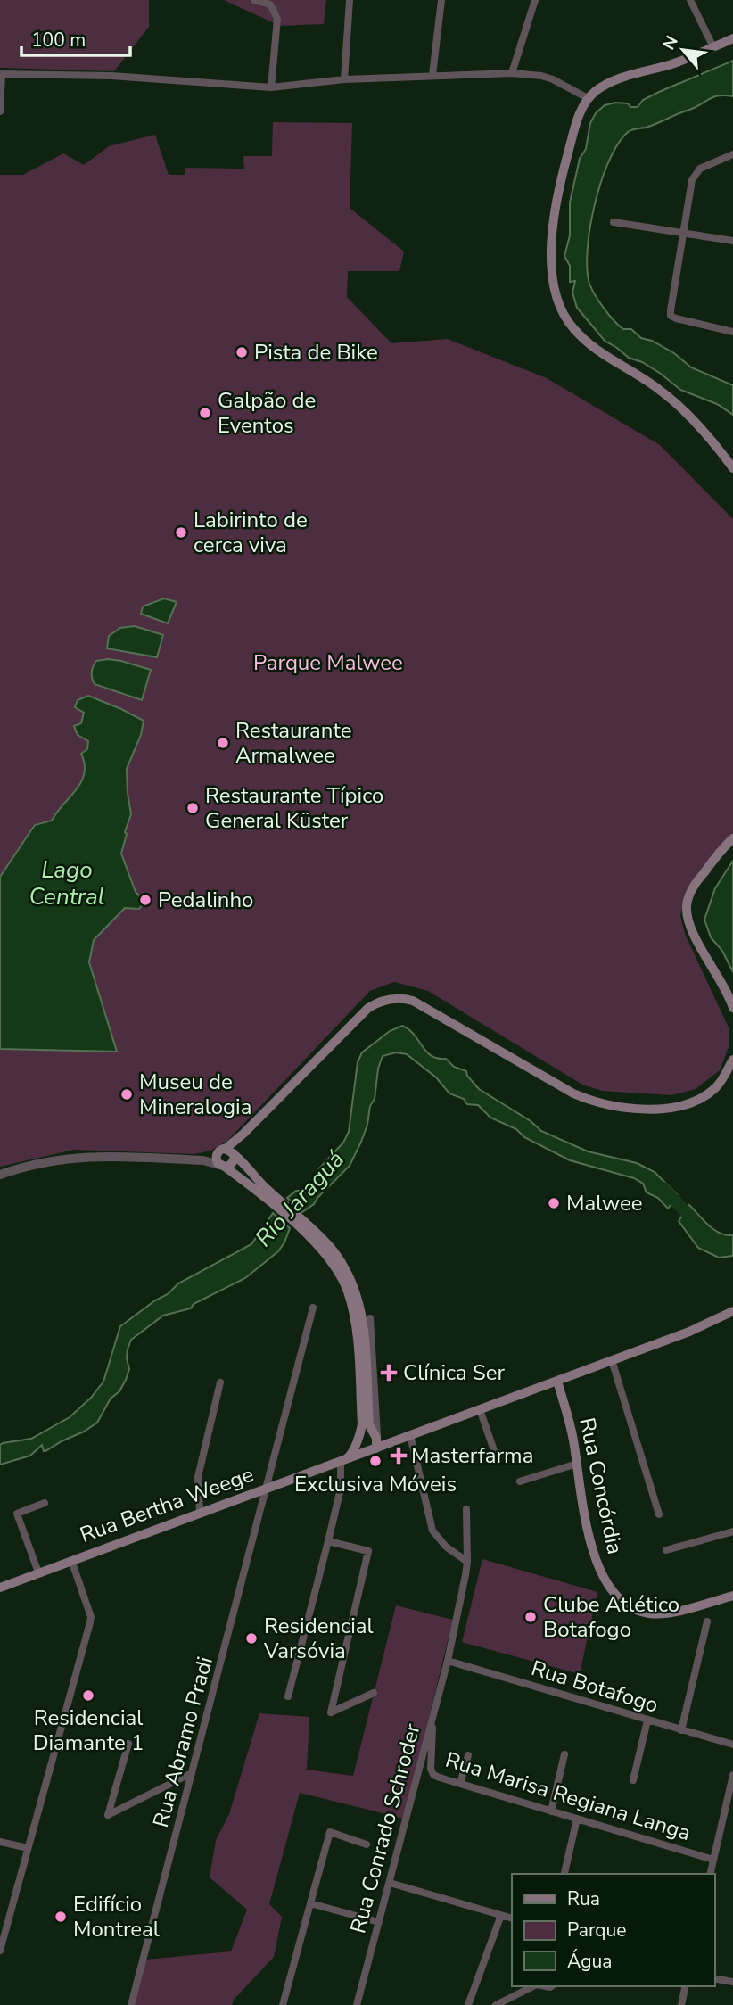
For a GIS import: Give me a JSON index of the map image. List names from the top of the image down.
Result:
{
  "streets": {
    "main road": ["Rua Concórdia", "Rua Bertha Weege"],
    "street": [
      "Rua Botafogo",
      "Rua Abramo Pradi",
      "Rua Marisa Regiana Langa",
      "Rua Conrado Schroder"
    ]
  },
  "crossings": [
    ["Rua Concórdia", "Rua Bertha Weege"],
    ["Rua Bertha Weege", "Rua Abramo Pradi"],
    ["Rua Botafogo", "Rua Conrado Schroder"],
    ["Rua Marisa Regiana Langa", "Rua Conrado Schroder"]
  ],
  "water": ["Lago Central", "Rio Jaraguá"],
  "parks": ["Parque Malwee"],
  "places": {
    "other": [
      "Pista de Bike",
      "Galpão de Eventos",
      "Labirinto de cerca viva",
      "Restaurante Armalwee",
      "Restaurante Típico General Küster",
      "Pedalinho",
      "Museu de Mineralogia",
      "Malwee",
      "Exclusiva Móveis",
      "Clube Atlético Botafogo",
      "Residencial Varsóvia",
      "Residencial Diamante 1",
      "Edifício Montreal"
    ],
    "health": ["Clínica Ser", "Masterfarma"]
  },
  "legend": ["Rua", "Parque", "Água"],
  "scale_bar": "100 m",
  "north": "top left"
}
